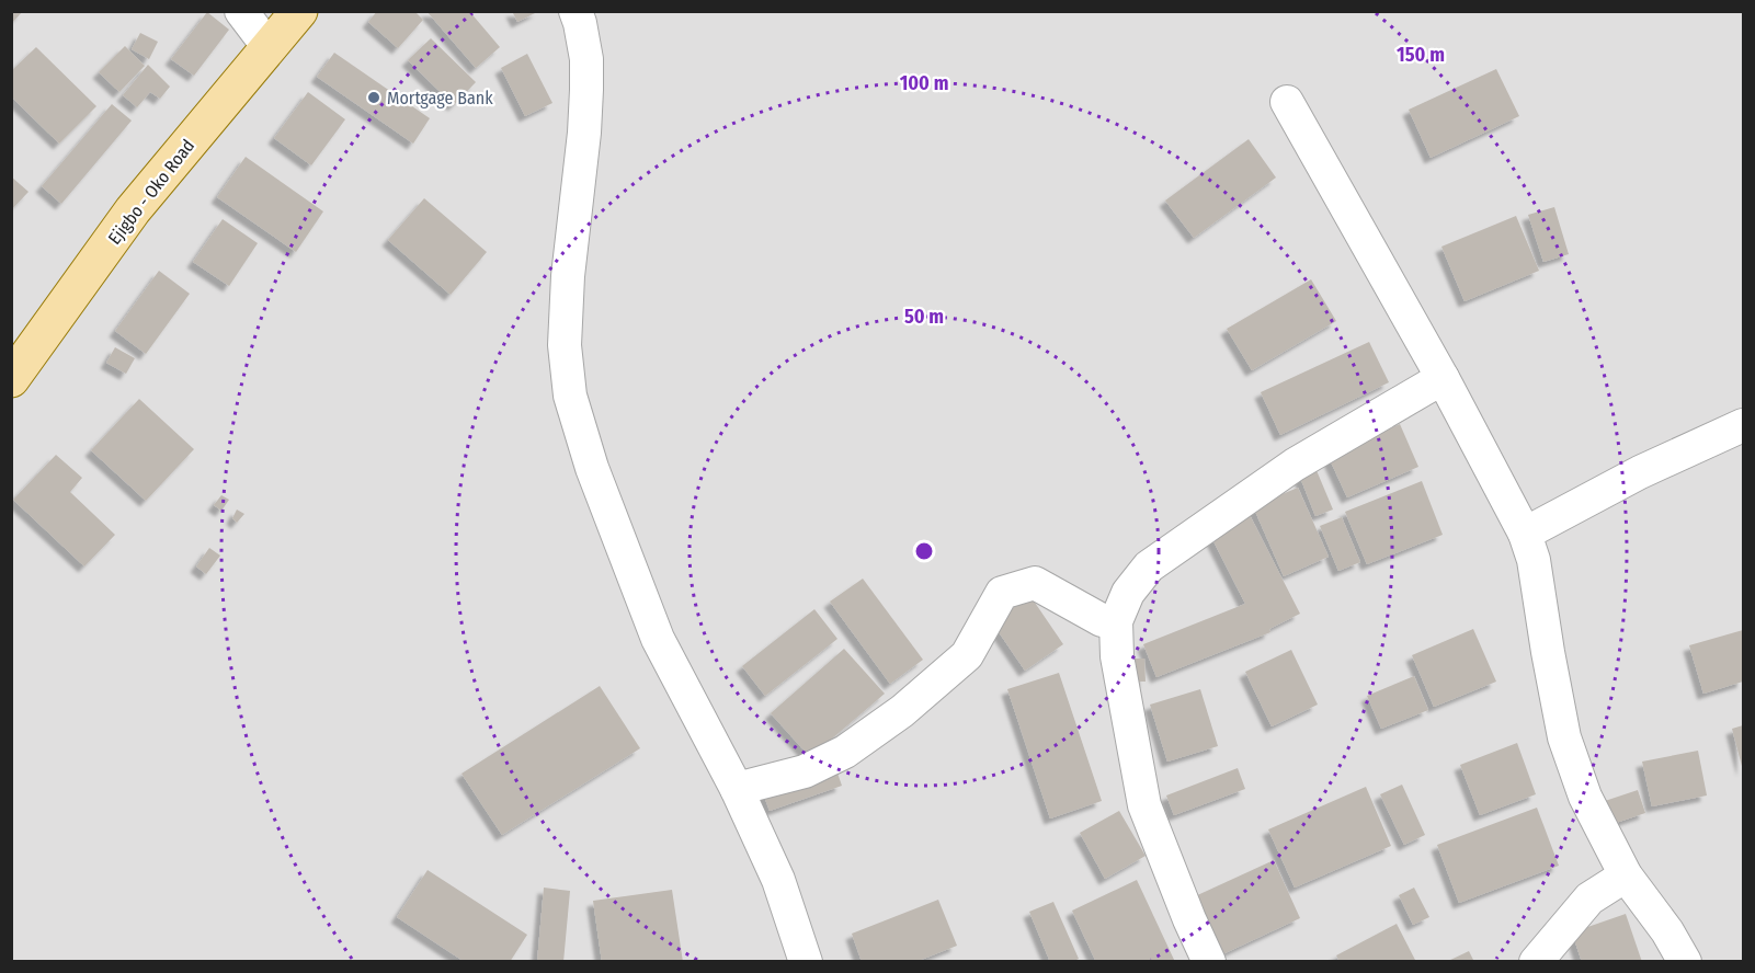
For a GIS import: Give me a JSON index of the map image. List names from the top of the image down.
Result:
{
  "streets": {
    "main road": ["Ejigbo - Oko Road"]
  },
  "places": ["Mortgage Bank"],
  "rings": ["150 m", "100 m", "50 m"]
}
